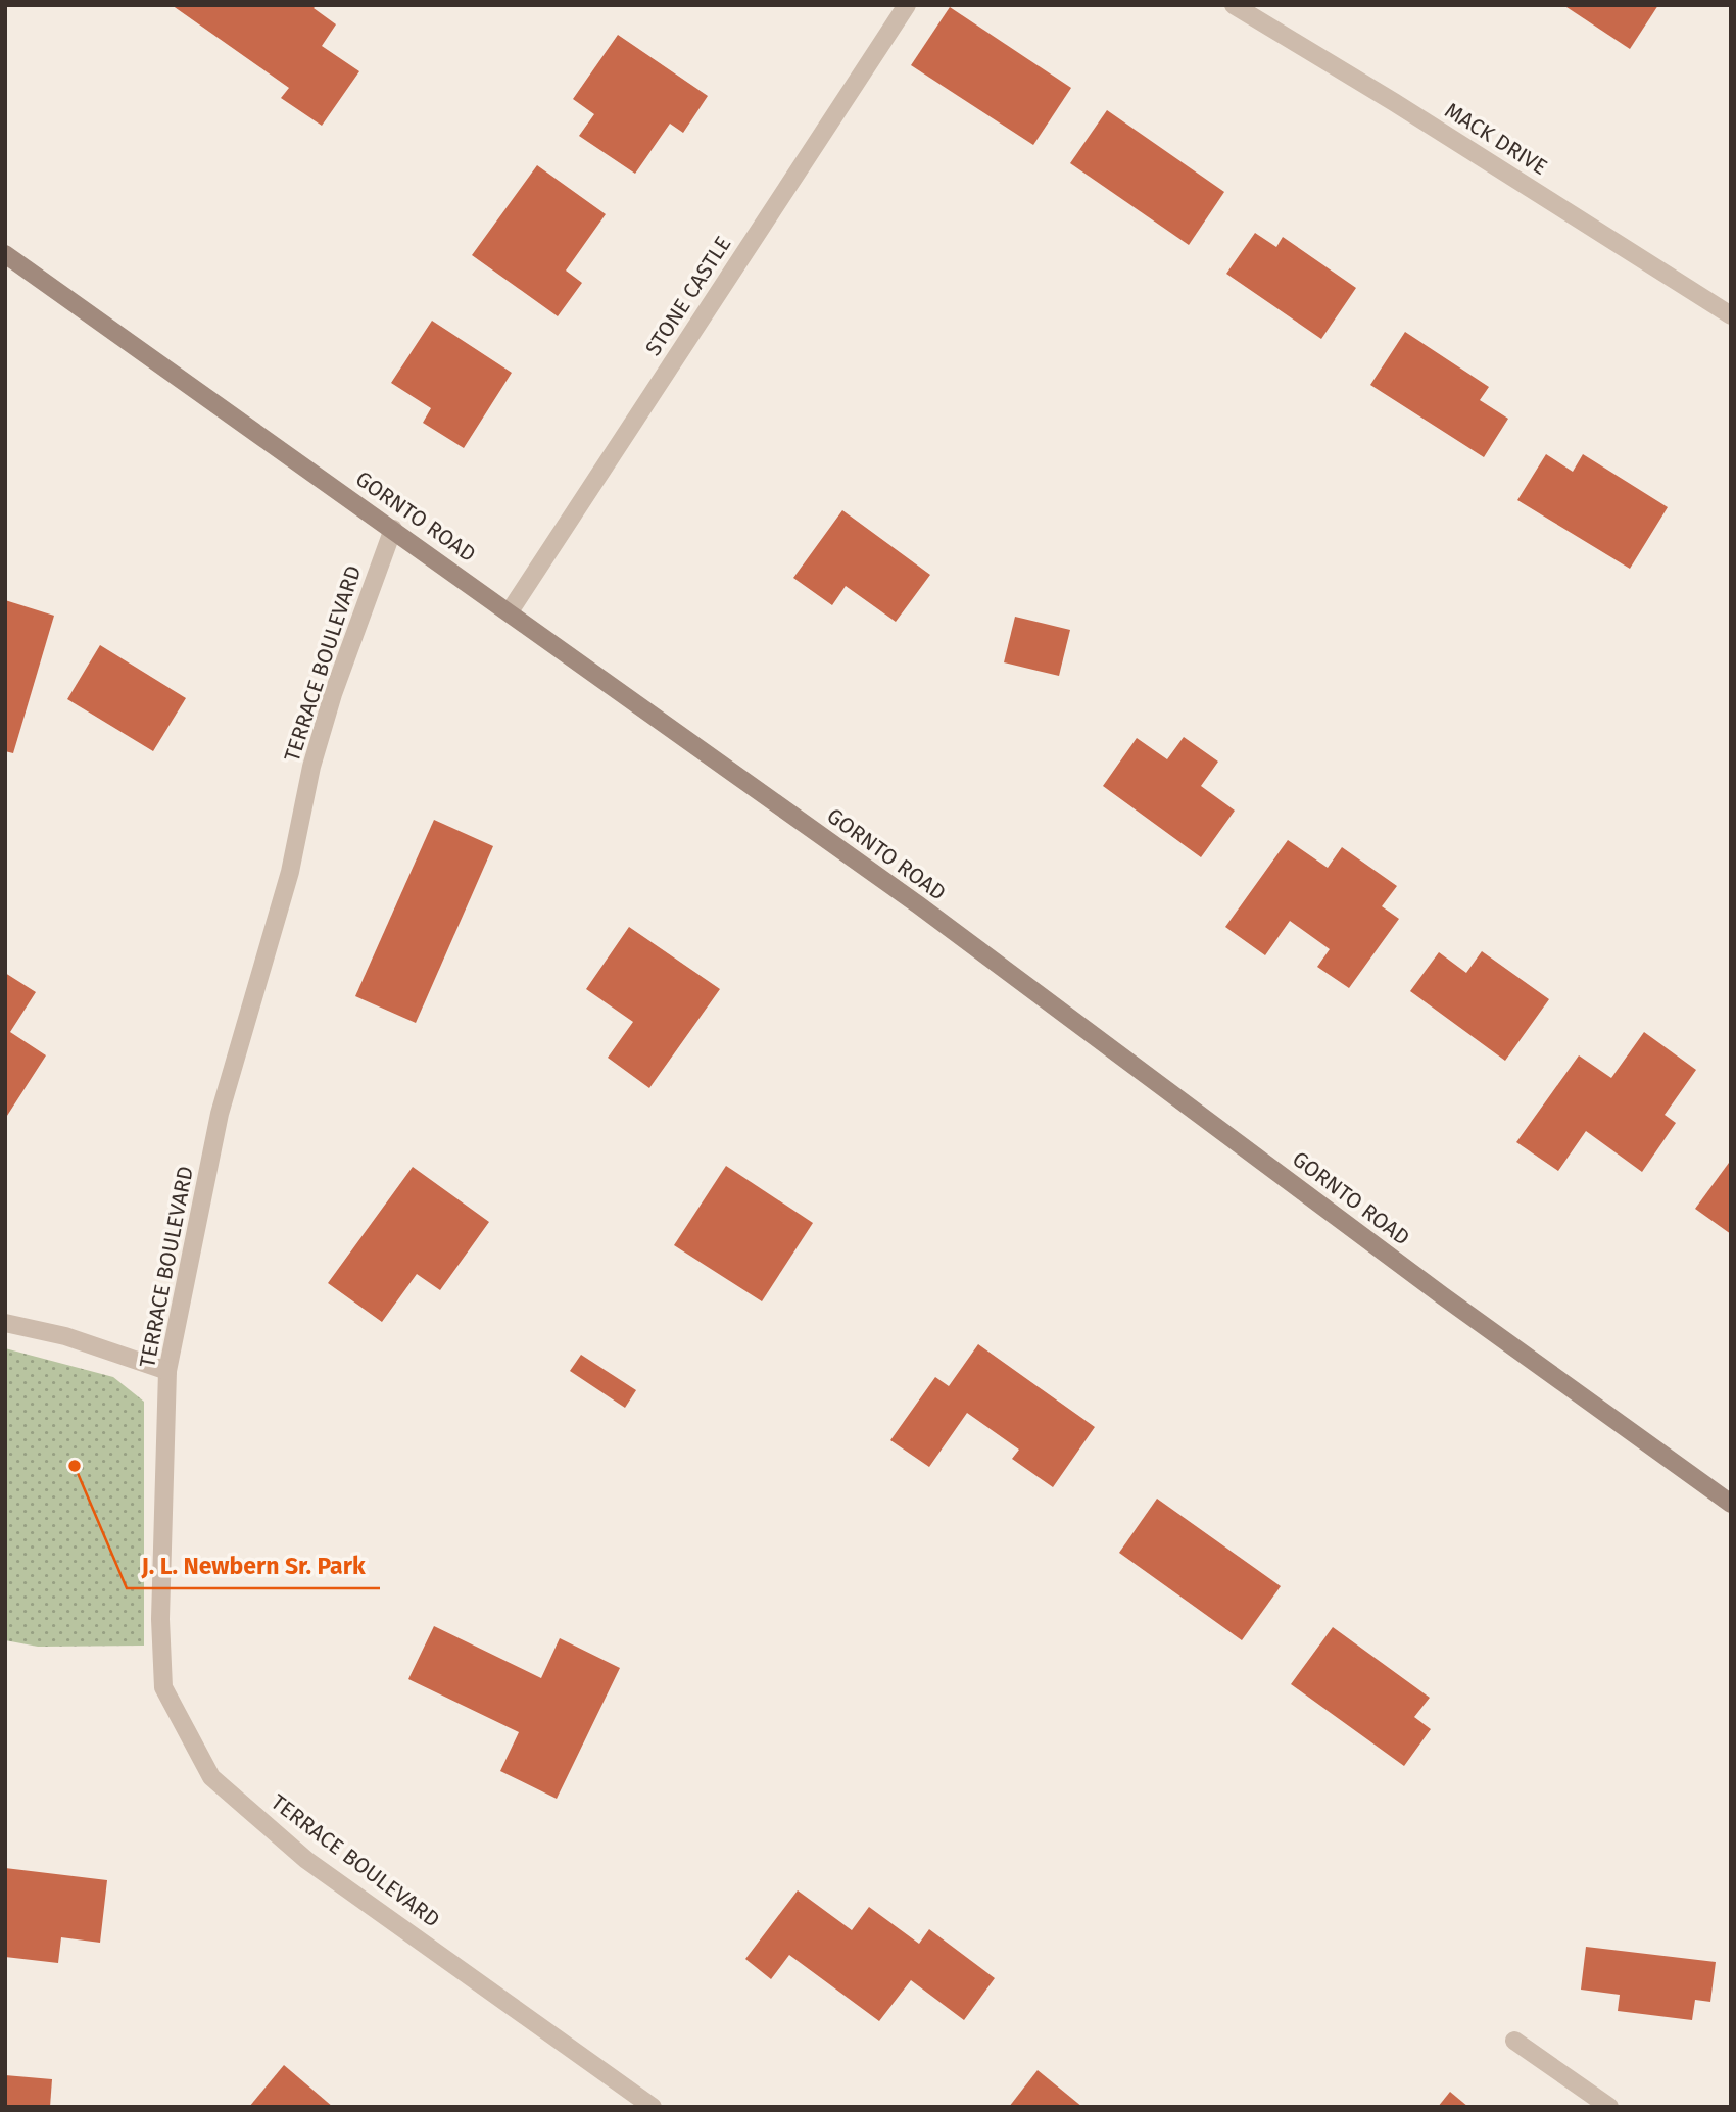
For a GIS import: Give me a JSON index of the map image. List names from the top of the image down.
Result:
{
  "streets": {
    "main road": ["GORNTO ROAD"],
    "street": ["MACK DRIVE", "STONE CASTLE", "TERRACE BOULEVARD"]
  },
  "crossings": [
    ["STONE CASTLE", "GORNTO ROAD"],
    ["GORNTO ROAD", "TERRACE BOULEVARD"]
  ],
  "places": ["J. L. Newbern Sr. Park"]
}
